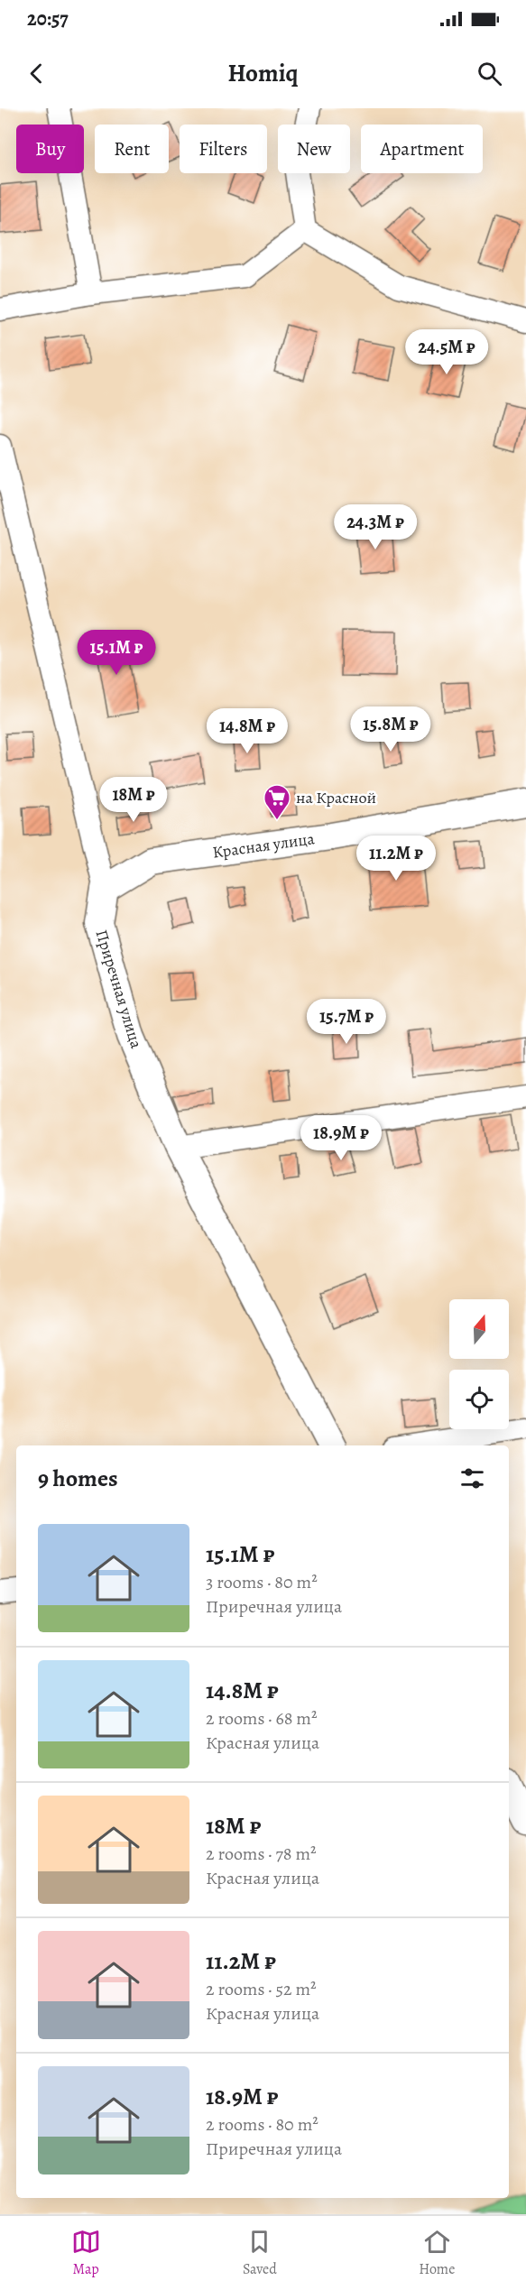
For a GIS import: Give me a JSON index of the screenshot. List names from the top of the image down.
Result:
{
  "streets": {
    "street": ["Красная улица", "Приречная улица"]
  },
  "crossings": [
    ["Красная улица", "Приречная улица"]
  ],
  "places": {
    "supermarket": ["на Красной"]
  },
  "north": "top",
  "page": {
    "status": "20:57",
    "header": "Homiq",
    "chip": [
      "Buy",
      "Rent",
      "Filters",
      "New",
      "Apartment"
    ],
    "price": [
      "24.5M ₽",
      "24.3M ₽",
      "15.1M ₽",
      "15.8M ₽",
      "14.8M ₽",
      "18M ₽",
      "11.2M ₽",
      "15.7M ₽",
      "18.9M ₽"
    ],
    "heading": "9 homes",
    "list": [
      {
        "name": "15.1M ₽",
        "note": "3 rooms · 80 m² · Приречная улица"
      },
      {
        "name": "14.8M ₽",
        "note": "2 rooms · 68 m² · Красная улица"
      },
      {
        "name": "18M ₽",
        "note": "2 rooms · 78 m² · Красная улица"
      },
      {
        "name": "11.2M ₽",
        "note": "2 rooms · 52 m² · Красная улица"
      },
      {
        "name": "18.9M ₽",
        "note": "2 rooms · 80 m² · Приречная улица"
      }
    ],
    "tabs": ["Map", "Saved", "Home"]
  }
}
